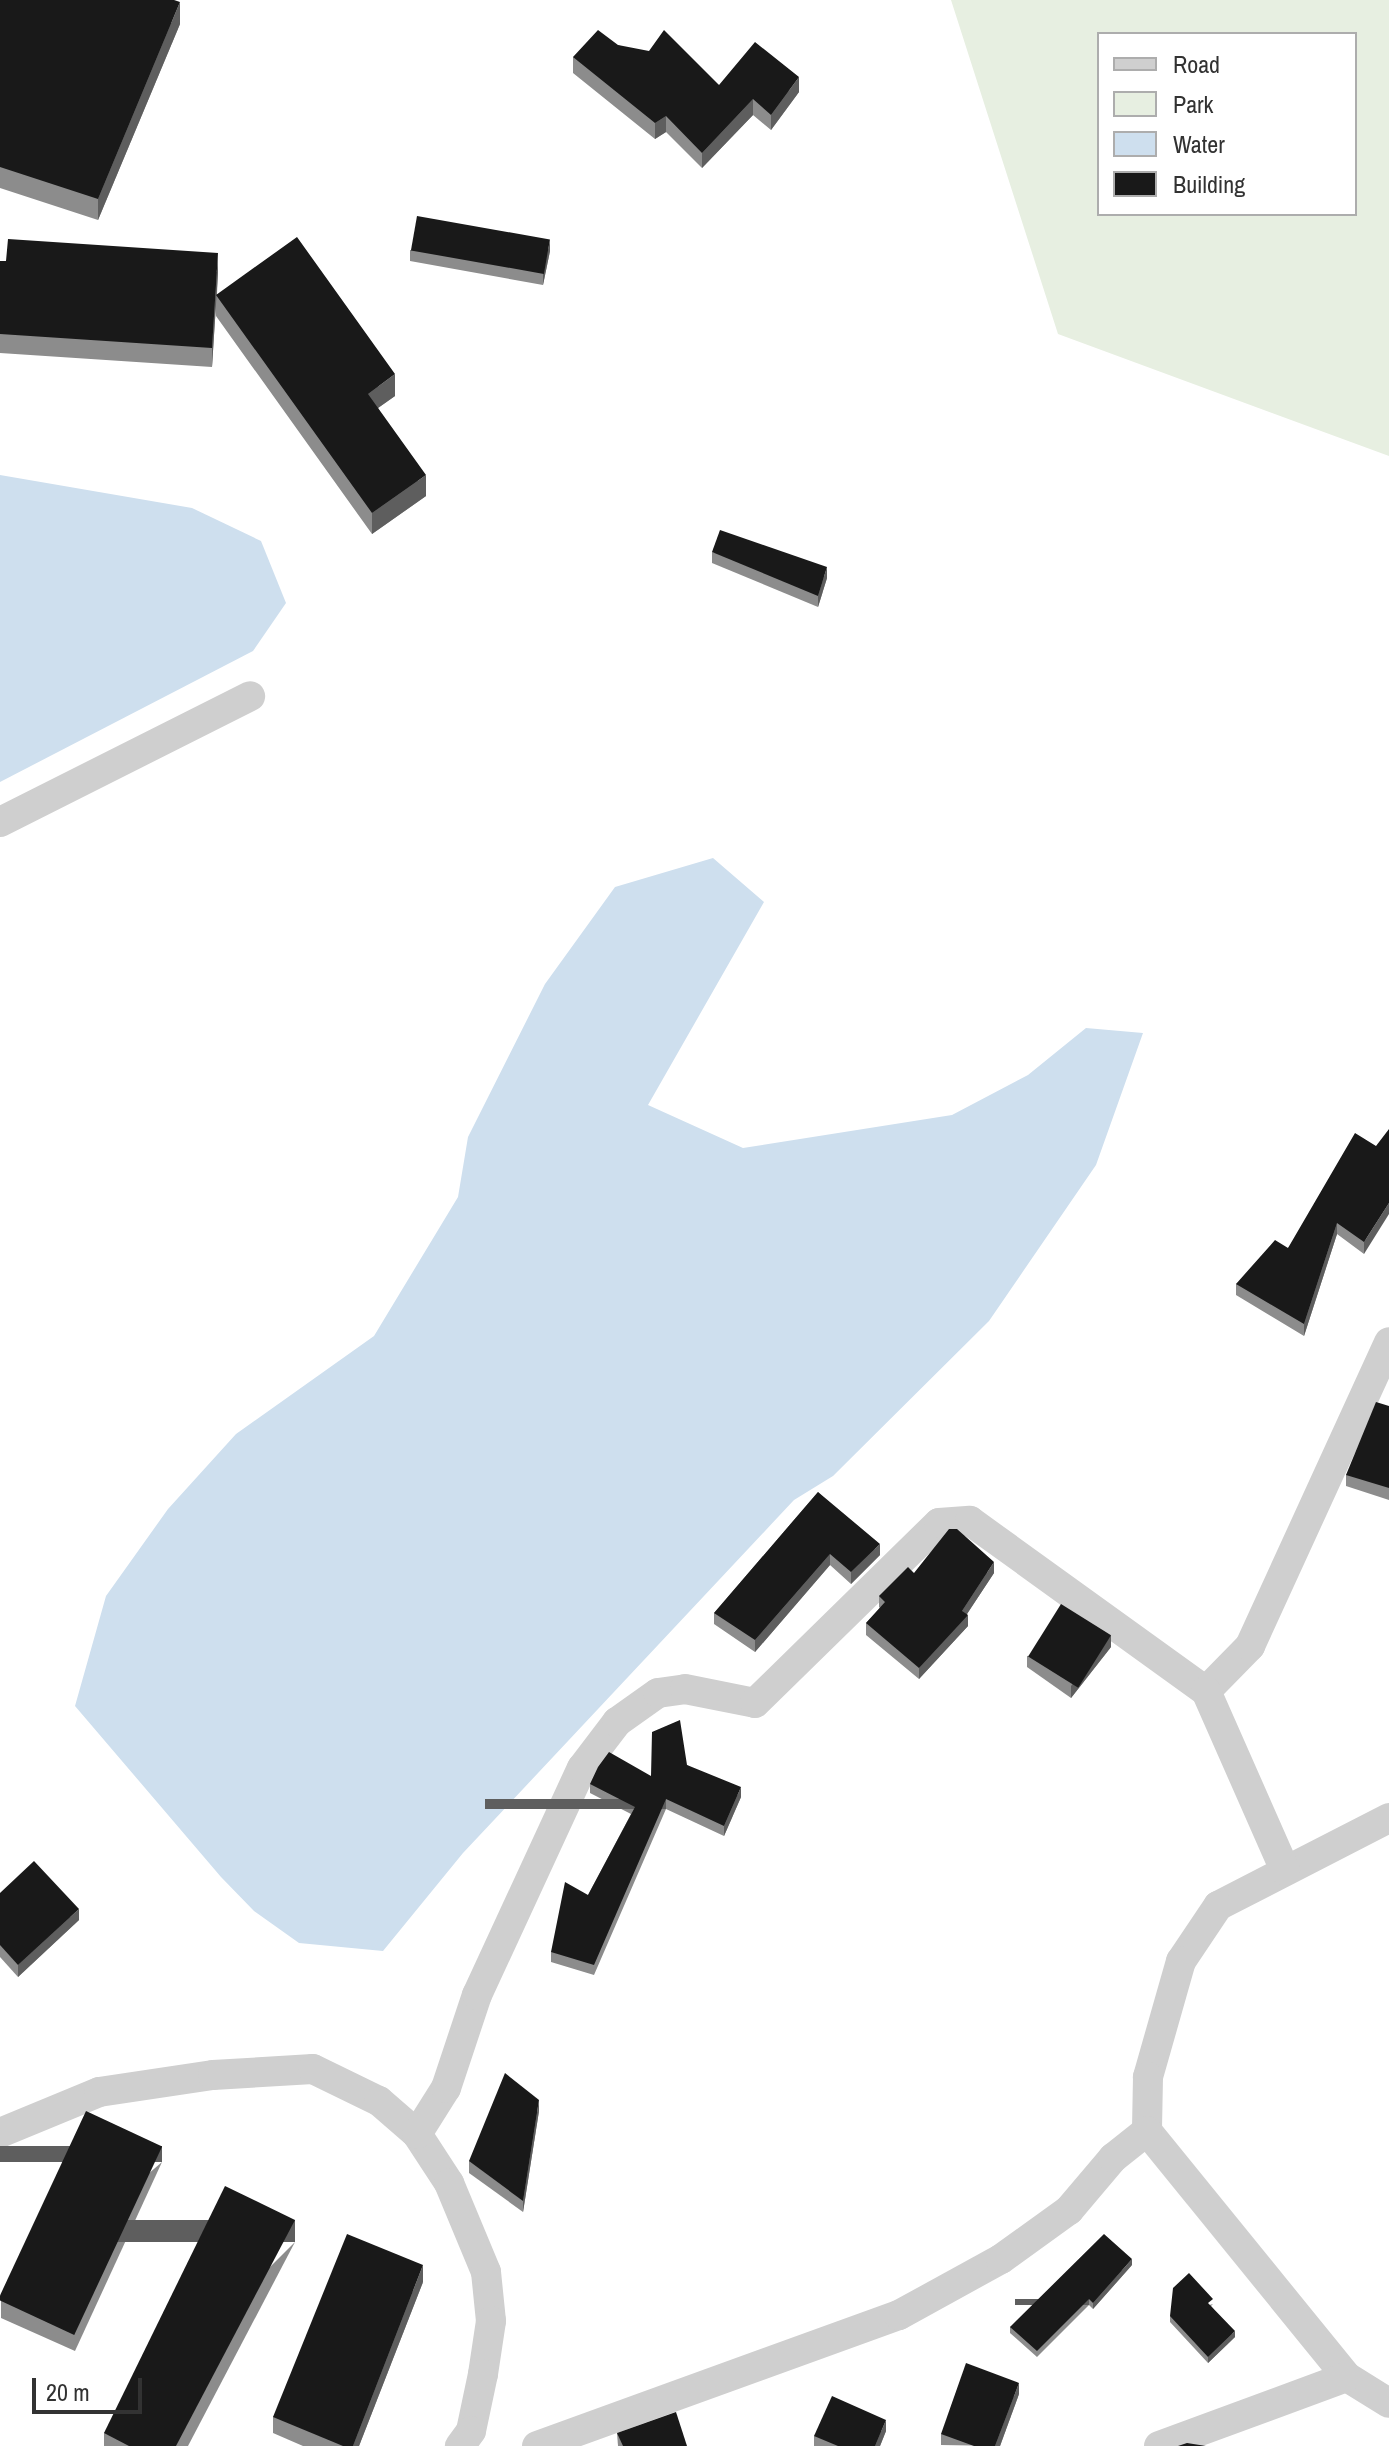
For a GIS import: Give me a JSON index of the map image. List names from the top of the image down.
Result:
{
  "legend": [
    "Road",
    "Park",
    "Water",
    "Building"
  ],
  "scale_bar": "20 m"
}
